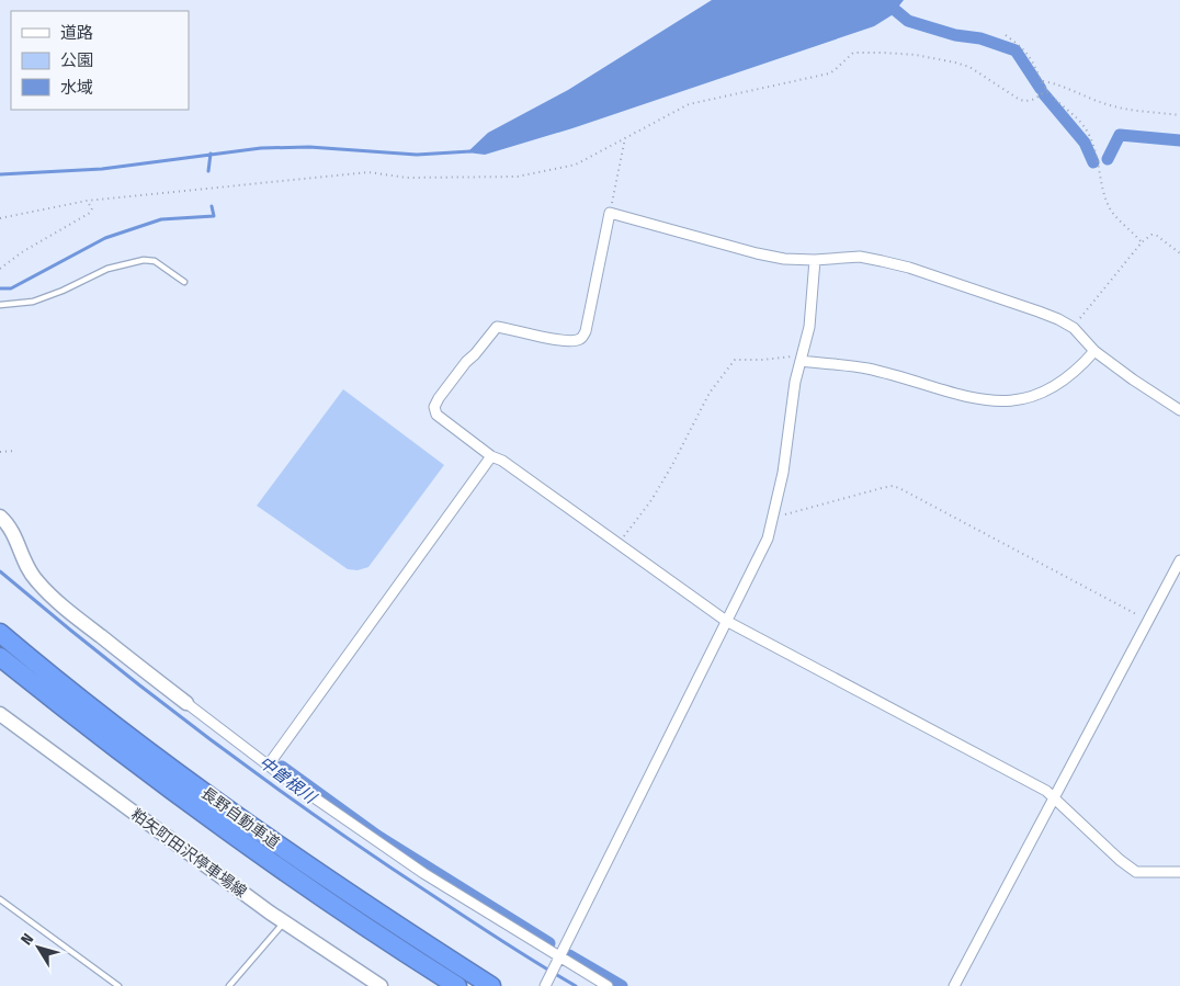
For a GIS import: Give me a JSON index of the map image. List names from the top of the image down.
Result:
{
  "streets": {
    "highway": ["長野自動車道"],
    "main road": ["粕矢町田沢停車場線"]
  },
  "water": ["中曽根川"],
  "legend": ["道路", "公園", "水域"],
  "north": "top left"
}
